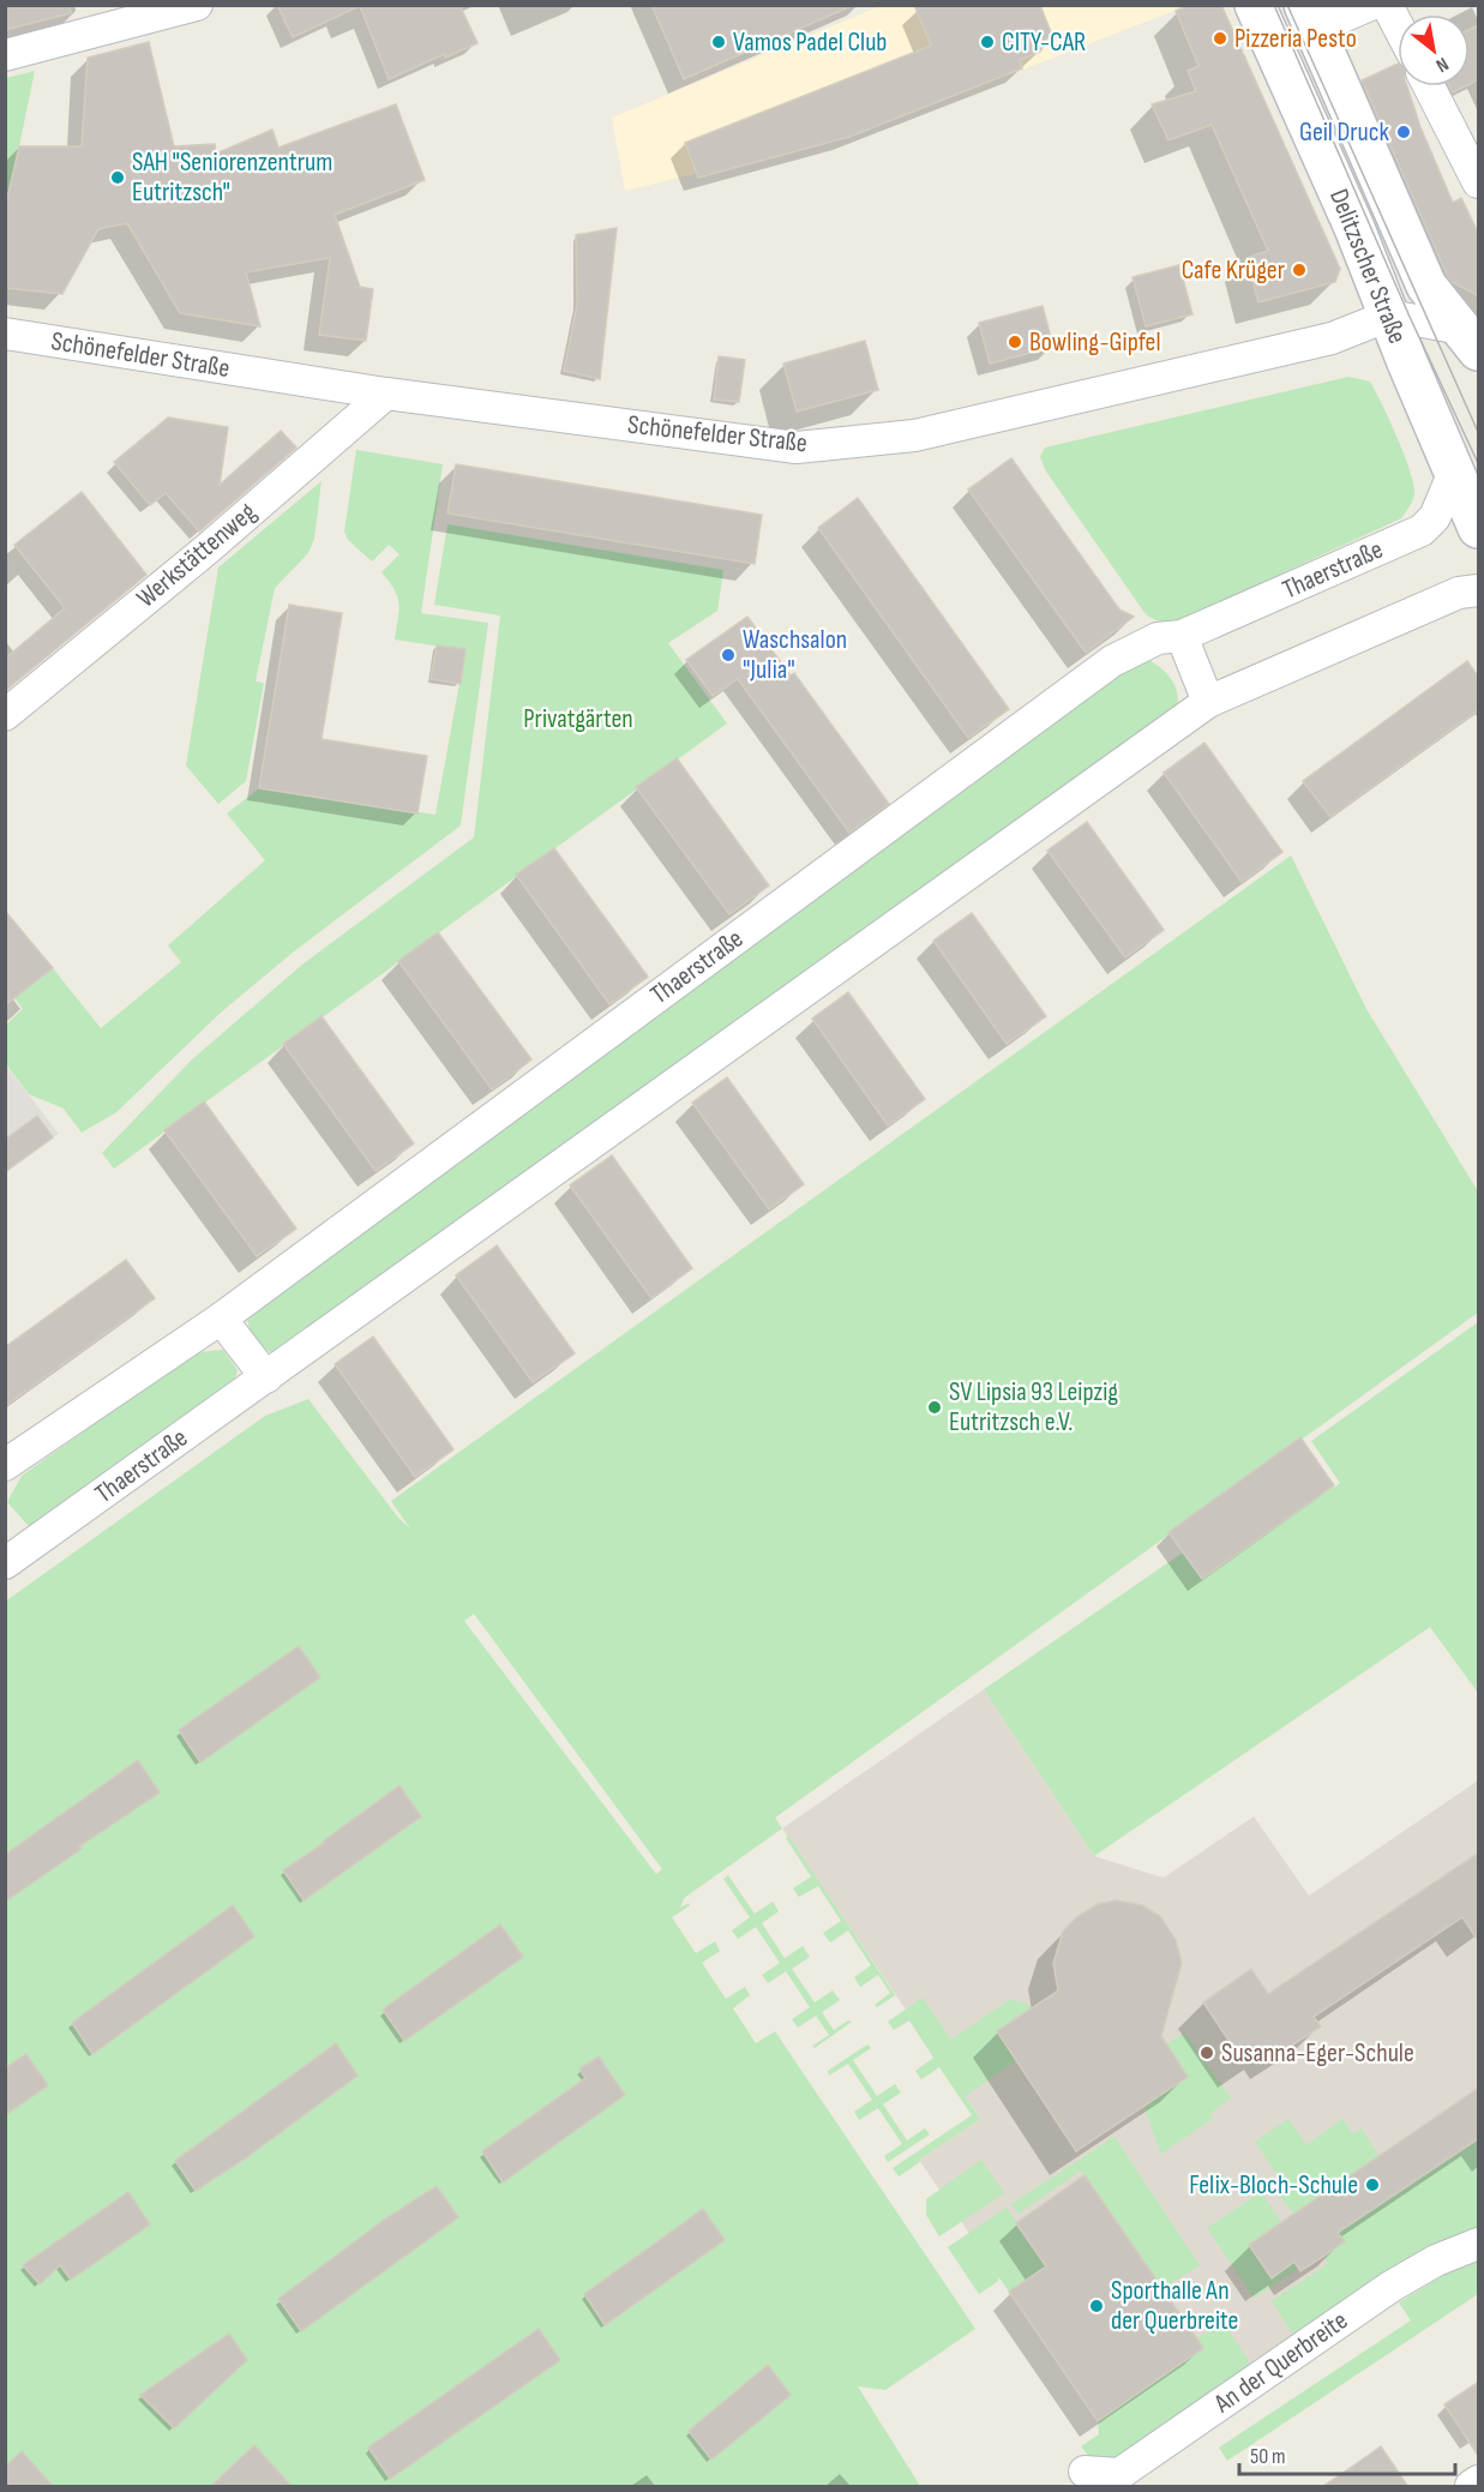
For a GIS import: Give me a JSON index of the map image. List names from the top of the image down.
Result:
{
  "streets": {
    "main road": ["Delitzscher Straße"],
    "street": [
      "Schönefelder Straße",
      "Werkstättenweg",
      "Thaerstraße",
      "An der Querbreite"
    ]
  },
  "crossings": [
    ["Delitzscher Straße", "Schönefelder Straße"],
    ["Delitzscher Straße", "Thaerstraße"],
    ["Schönefelder Straße", "Werkstättenweg"]
  ],
  "parks": ["Privatgärten"],
  "places": [
    "Pizzeria Pesto",
    "Vamos Padel Club",
    "CITY-CAR",
    "Geil Druck",
    "SAH \"Seniorenzentrum Eutritzsch\"",
    "Cafe Krüger",
    "Bowling-Gipfel",
    "Waschsalon \"Julia\"",
    "SV Lipsia 93 Leipzig Eutritzsch e.V.",
    "Susanna-Eger-Schule",
    "Felix-Bloch-Schule",
    "Sporthalle An der Querbreite"
  ],
  "scale_bar": "50 m",
  "north": "bottom right"
}
